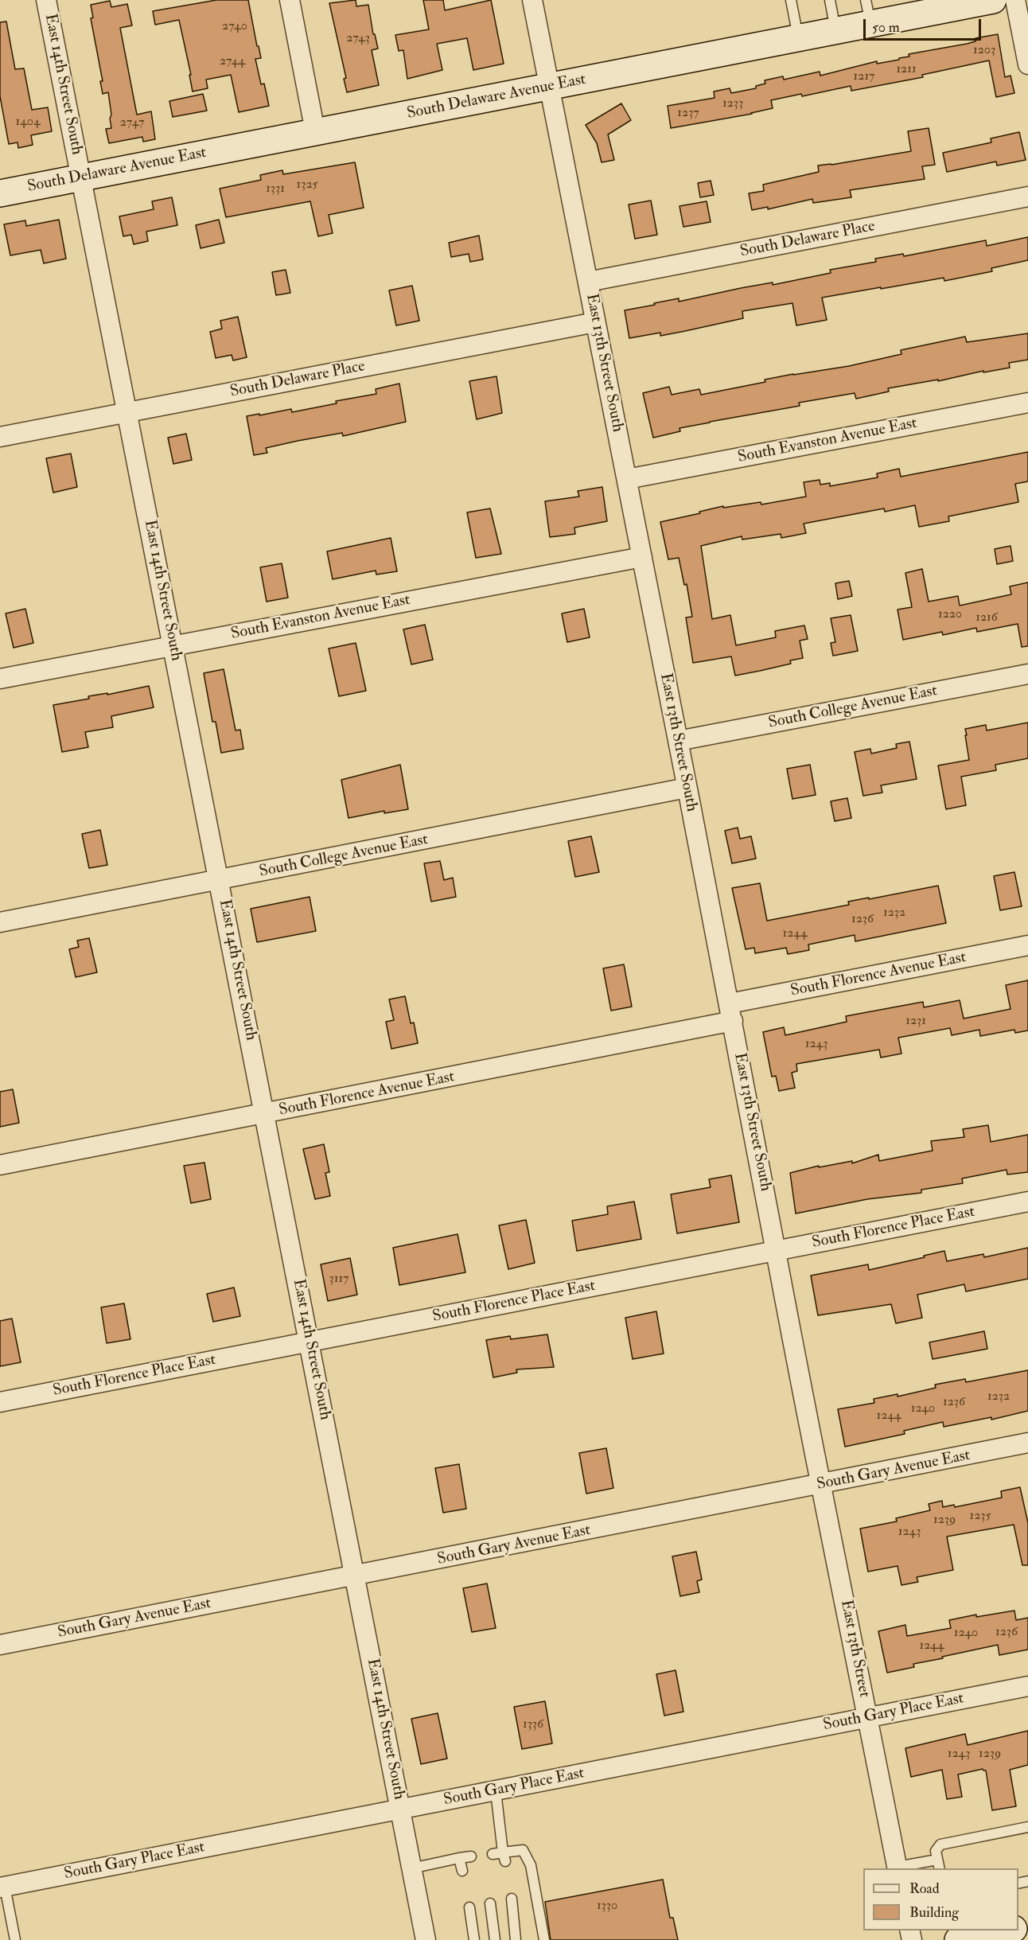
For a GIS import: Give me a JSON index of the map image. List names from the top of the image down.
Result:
{
  "streets": {
    "main road": ["South Delaware Avenue East"],
    "street": [
      "East 14th Street South",
      "South Delaware Place",
      "East 13th Street South",
      "South Evanston Avenue East",
      "South College Avenue East",
      "South Florence Avenue East",
      "South Florence Place East",
      "South Gary Avenue East",
      "East 13th Street",
      "South Gary Place East"
    ]
  },
  "crossings": [
    ["East 14th Street South", "South Delaware Avenue East"],
    ["East 14th Street South", "South Delaware Place"],
    ["East 14th Street South", "South Evanston Avenue East"],
    ["East 14th Street South", "South College Avenue East"],
    ["East 14th Street South", "South Florence Avenue East"],
    ["East 14th Street South", "South Florence Place East"],
    ["East 14th Street South", "South Gary Avenue East"],
    ["East 14th Street South", "South Gary Place East"],
    ["South Delaware Avenue East", "East 13th Street South"],
    ["South Delaware Place", "East 13th Street South"],
    ["East 13th Street South", "South Evanston Avenue East"],
    ["East 13th Street South", "South College Avenue East"],
    ["East 13th Street South", "South Florence Avenue East"],
    ["East 13th Street South", "South Florence Place East"],
    ["East 13th Street South", "South Gary Avenue East"],
    ["East 13th Street South", "East 13th Street"],
    ["South Gary Avenue East", "East 13th Street"],
    ["East 13th Street", "South Gary Place East"]
  ],
  "house_numbers": [
    "2740",
    "2743",
    "1203",
    "2744",
    "1211",
    "1217",
    "1233",
    "1237",
    "1404",
    "2747",
    "1325",
    "1331",
    "1220",
    "1216",
    "1232",
    "1236",
    "1244",
    "1231",
    "1243",
    "3117",
    "1232",
    "1236",
    "1240",
    "1244",
    "1235",
    "1239",
    "1243",
    "1236",
    "1240",
    "1244",
    "1336",
    "1243",
    "1239",
    "1330"
  ],
  "legend": ["Road", "Building"],
  "scale_bar": "50 m"
}
